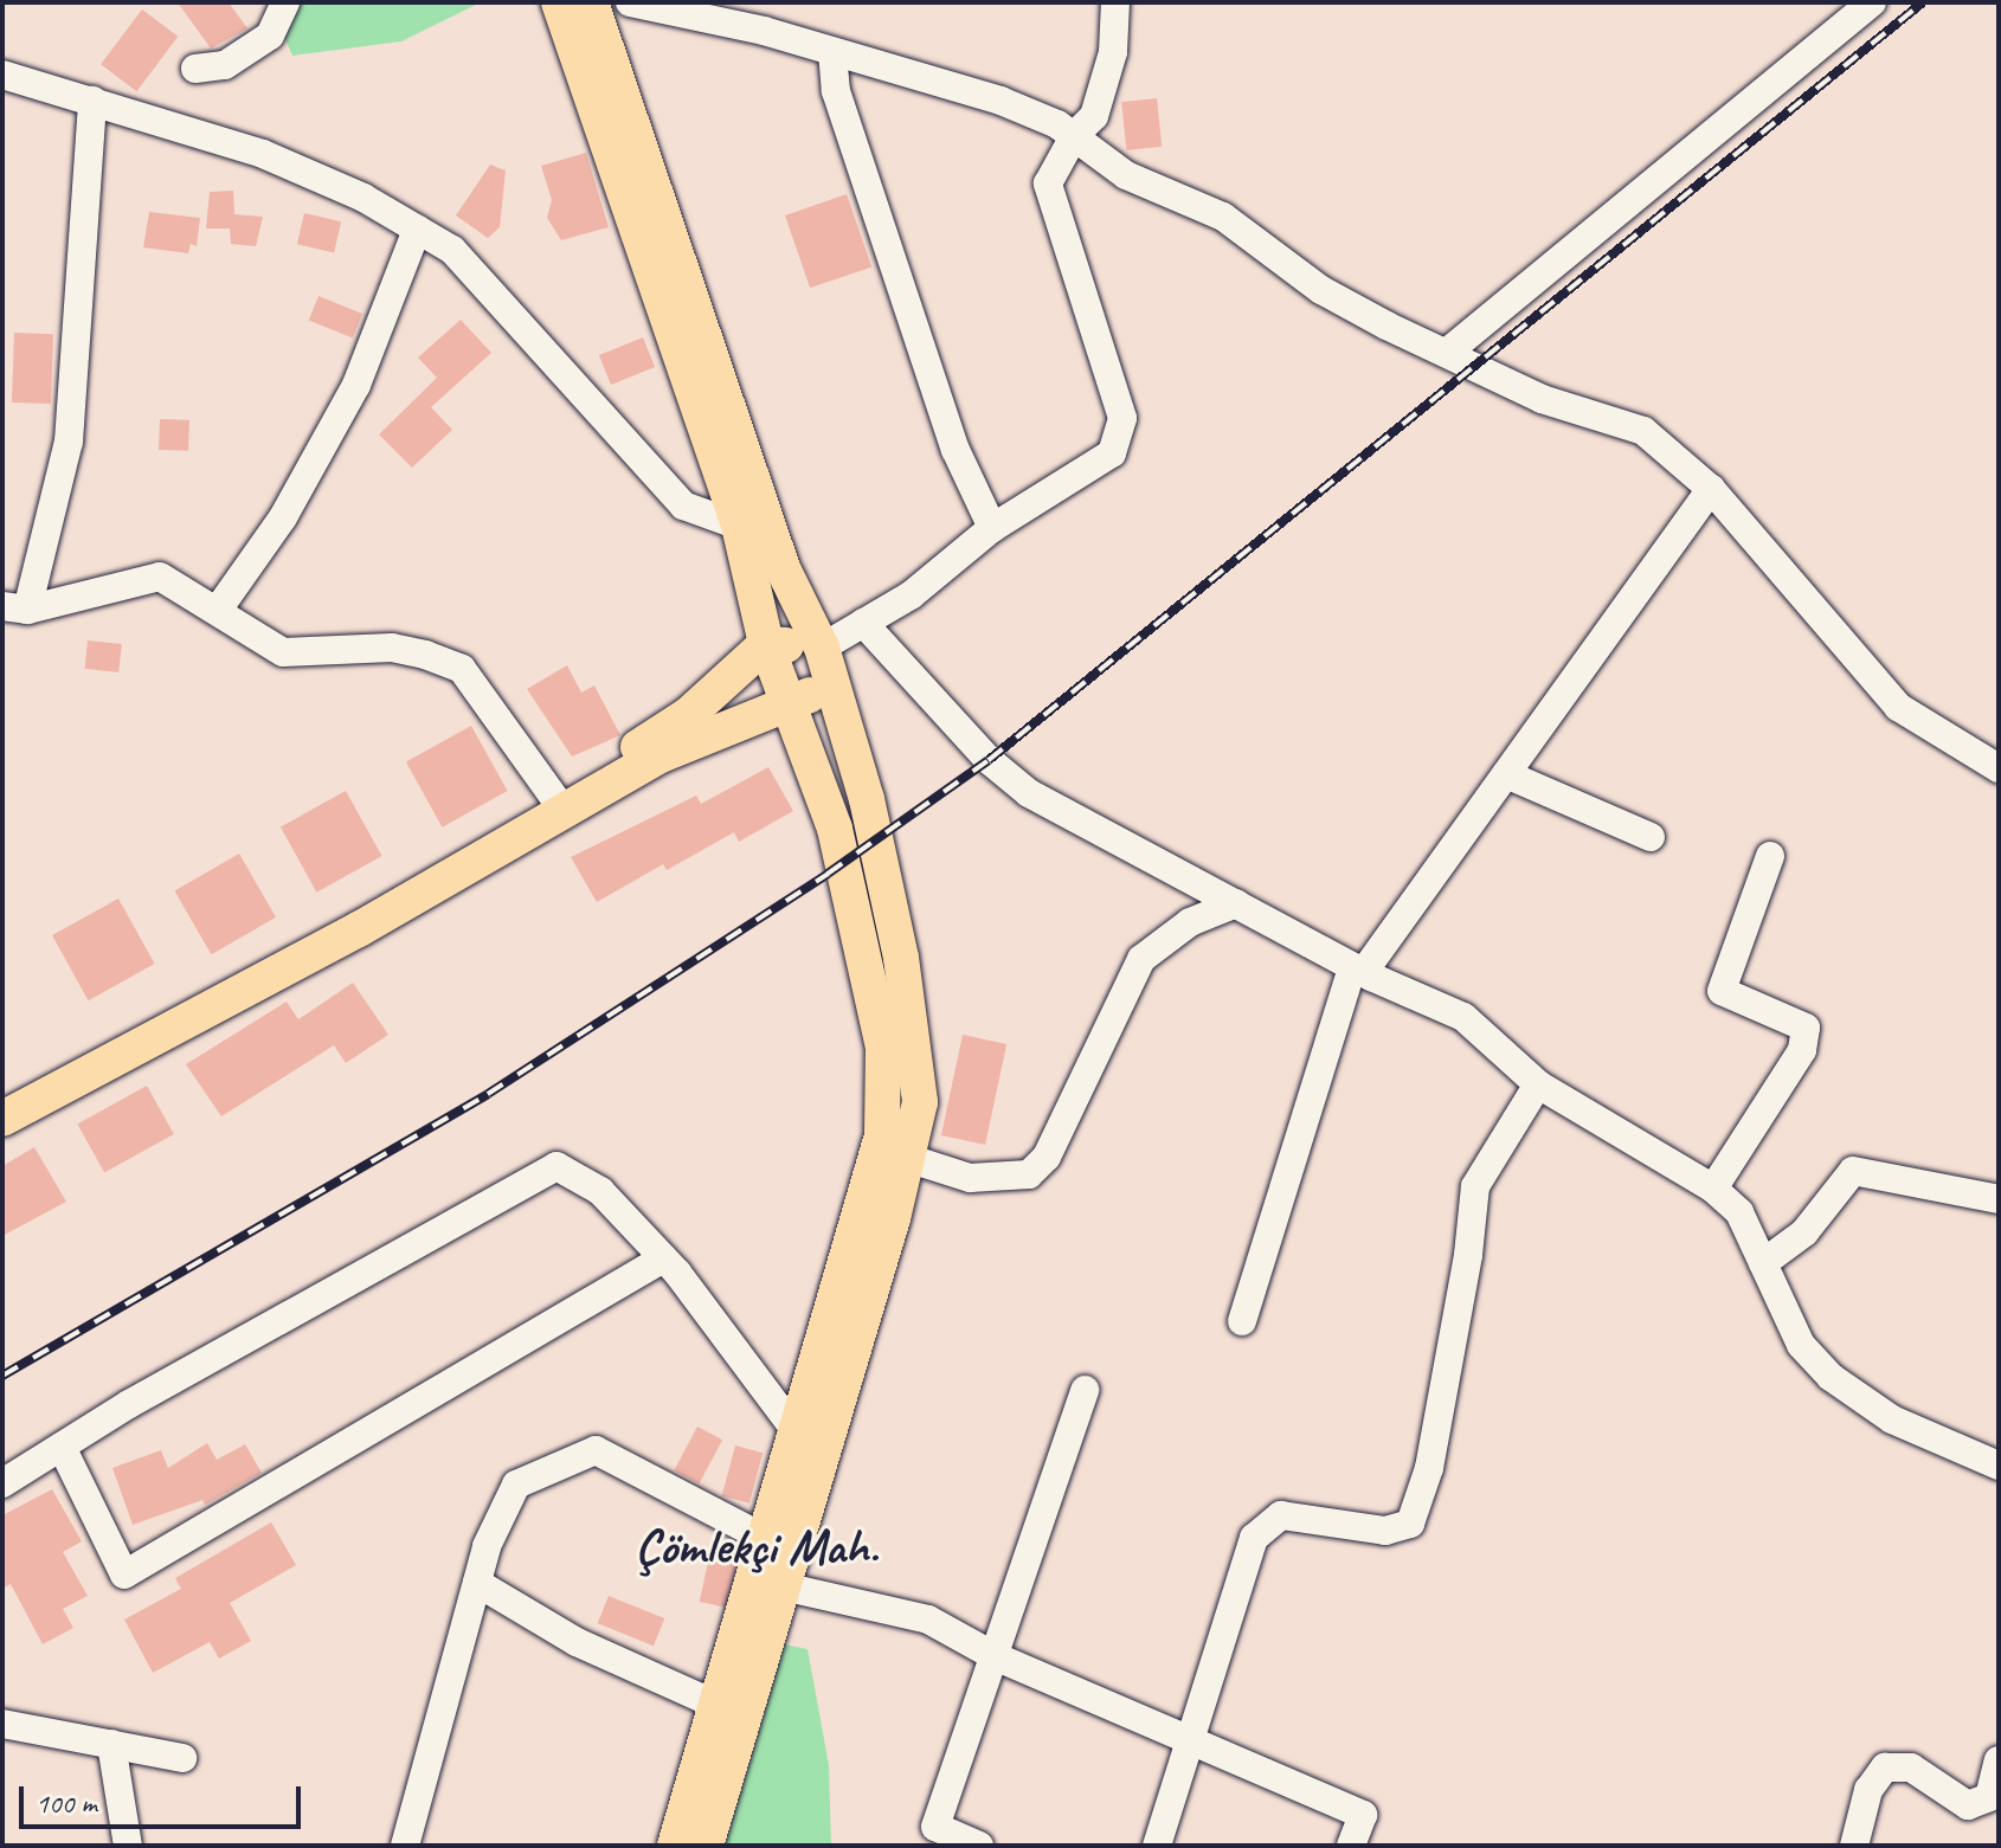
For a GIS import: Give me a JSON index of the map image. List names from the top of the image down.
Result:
{
  "districts": ["Çömlekçi Mah."],
  "scale_bar": "100 m"
}
